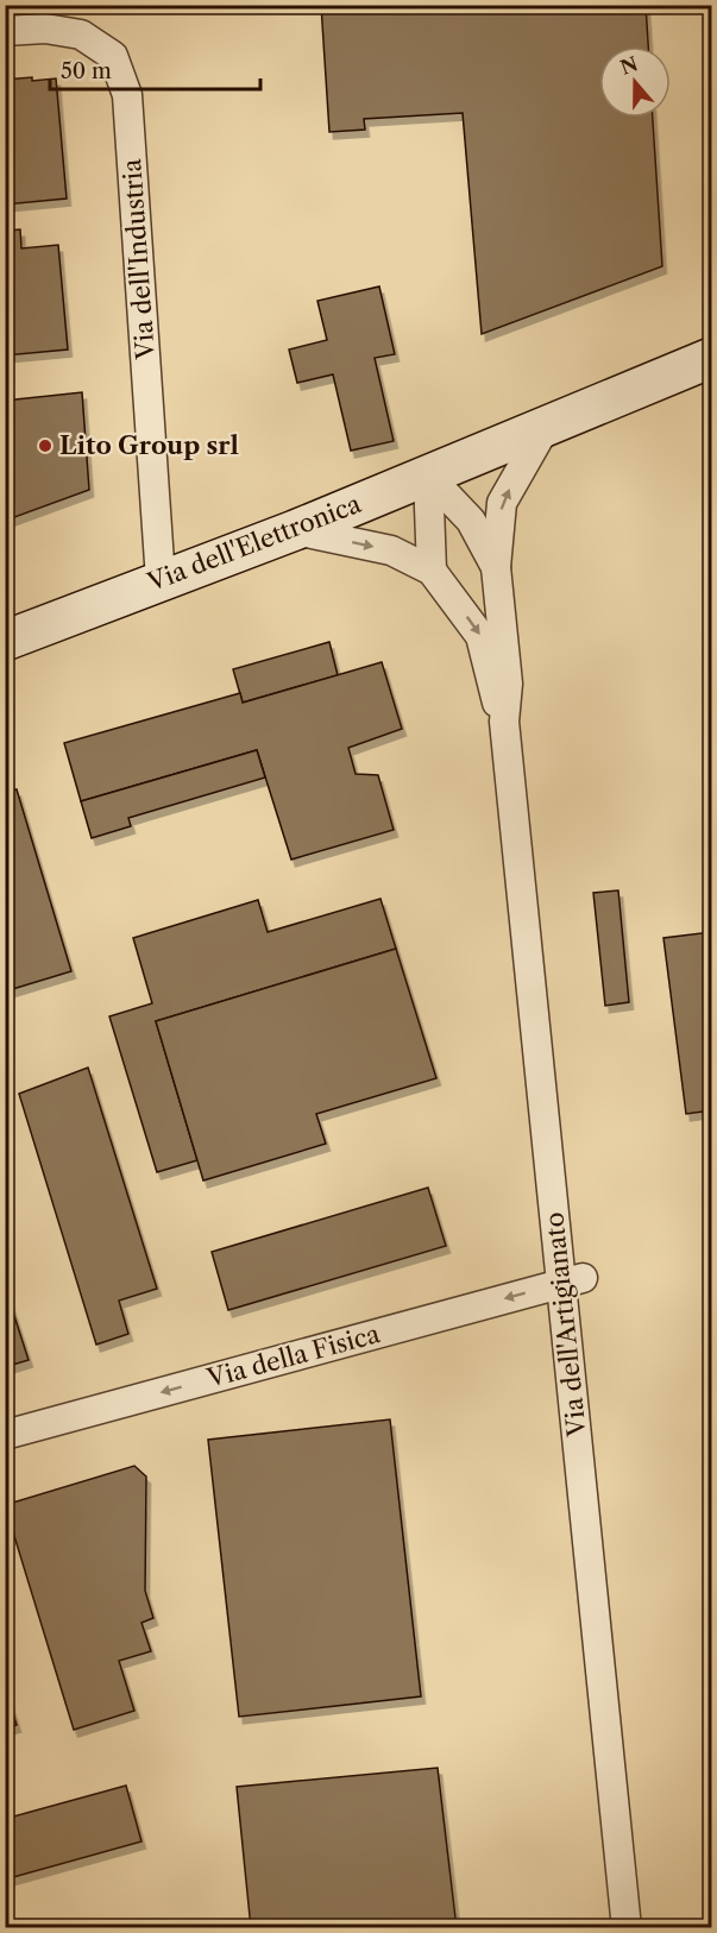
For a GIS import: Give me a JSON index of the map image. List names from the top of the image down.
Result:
{
  "streets": {
    "street": [
      "Via dell'Industria",
      "Via dell'Elettronica",
      "Via dell'Artigianato",
      "Via della Fisica"
    ]
  },
  "crossings": [
    ["Via dell'Industria", "Via dell'Elettronica"],
    ["Via dell'Elettronica", "Via dell'Artigianato"],
    ["Via dell'Artigianato", "Via della Fisica"]
  ],
  "one_way": ["Via della Fisica"],
  "places": ["Lito Group srl"],
  "scale_bar": "50 m",
  "north": "top"
}
